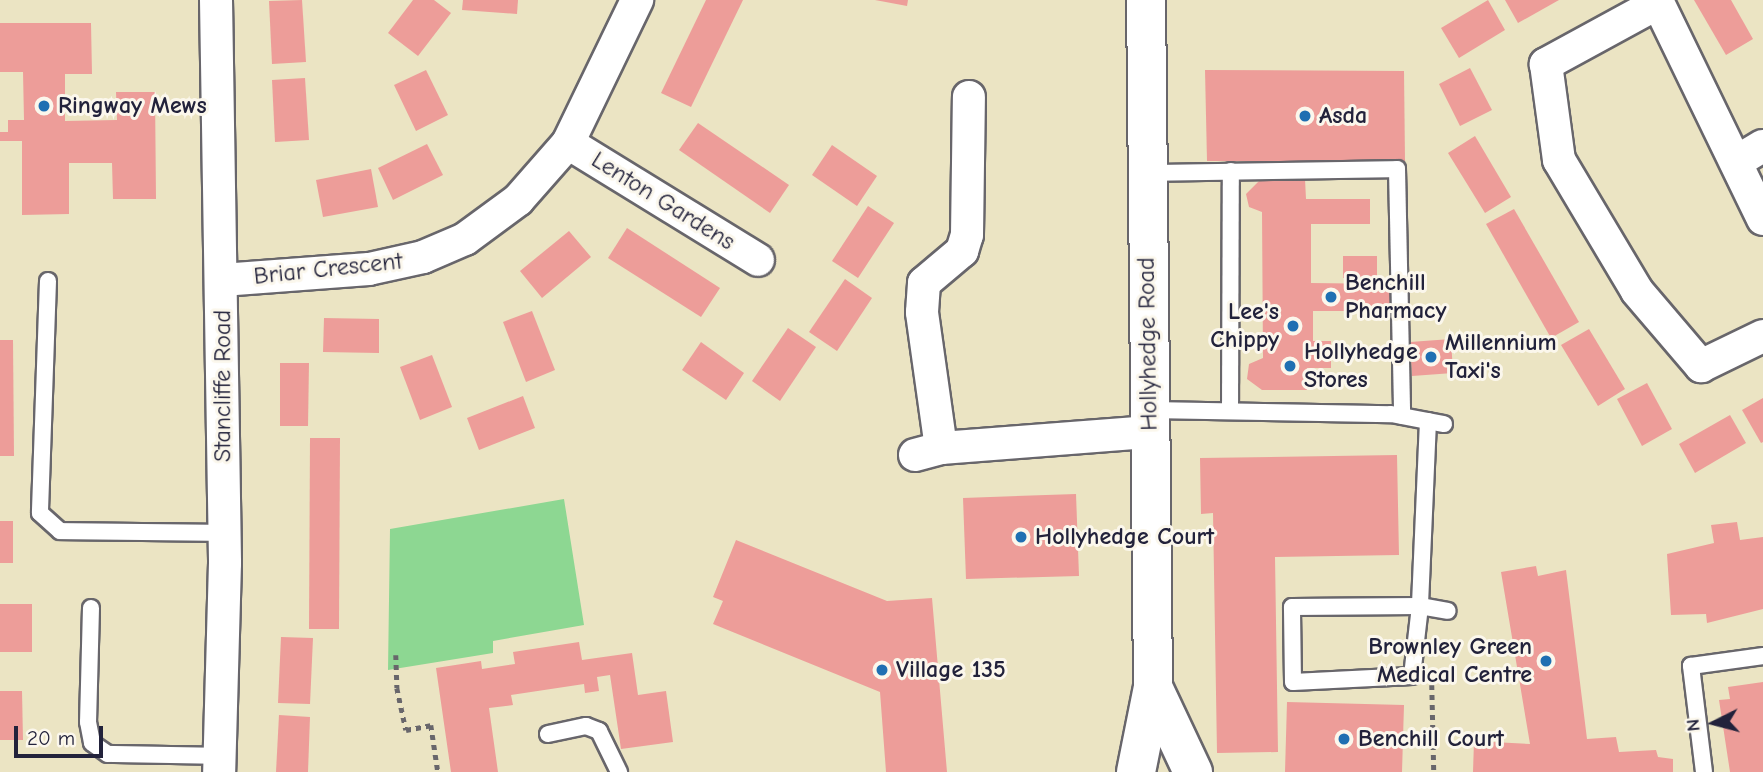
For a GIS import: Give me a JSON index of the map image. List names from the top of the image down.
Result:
{
  "streets": {
    "street": [
      "Lenton Gardens",
      "Briar Crescent",
      "Hollyhedge Road",
      "Stancliffe Road"
    ]
  },
  "crossings": [
    ["Lenton Gardens", "Briar Crescent"],
    ["Briar Crescent", "Stancliffe Road"]
  ],
  "places": [
    "Ringway Mews",
    "Asda",
    "Benchill Pharmacy",
    "Lee's Chippy",
    "Millennium Taxi's",
    "Hollyhedge Stores",
    "Hollyhedge Court",
    "Brownley Green Medical Centre",
    "Village 135",
    "Benchill Court"
  ],
  "scale_bar": "20 m",
  "north": "left"
}
